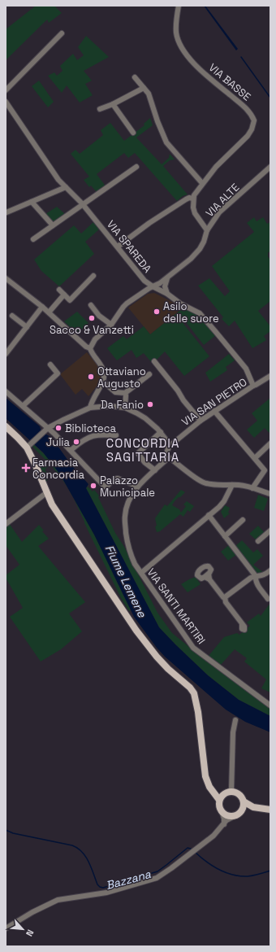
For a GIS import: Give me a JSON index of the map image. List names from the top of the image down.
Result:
{
  "streets": {
    "street": [
      "VIA BASSE",
      "VIA ALTE",
      "VIA SPAREDA",
      "VIA SAN PIETRO",
      "VIA SANTI MARTIRI"
    ]
  },
  "crossings": [
    ["VIA ALTE", "VIA SPAREDA"],
    ["VIA SPAREDA", "VIA SAN PIETRO"]
  ],
  "districts": ["CONCORDIA SAGITTARIA"],
  "water": ["Fiume Lemene", "Bazzana"],
  "places": {
    "other": [
      "Asilo delle suore",
      "Sacco & Vanzetti",
      "Ottaviano Augusto",
      "Da Fanio",
      "Biblioteca",
      "Julia",
      "Palazzo Municipale"
    ],
    "health": ["Farmacia Concordia"]
  },
  "north": "bottom right"
}
